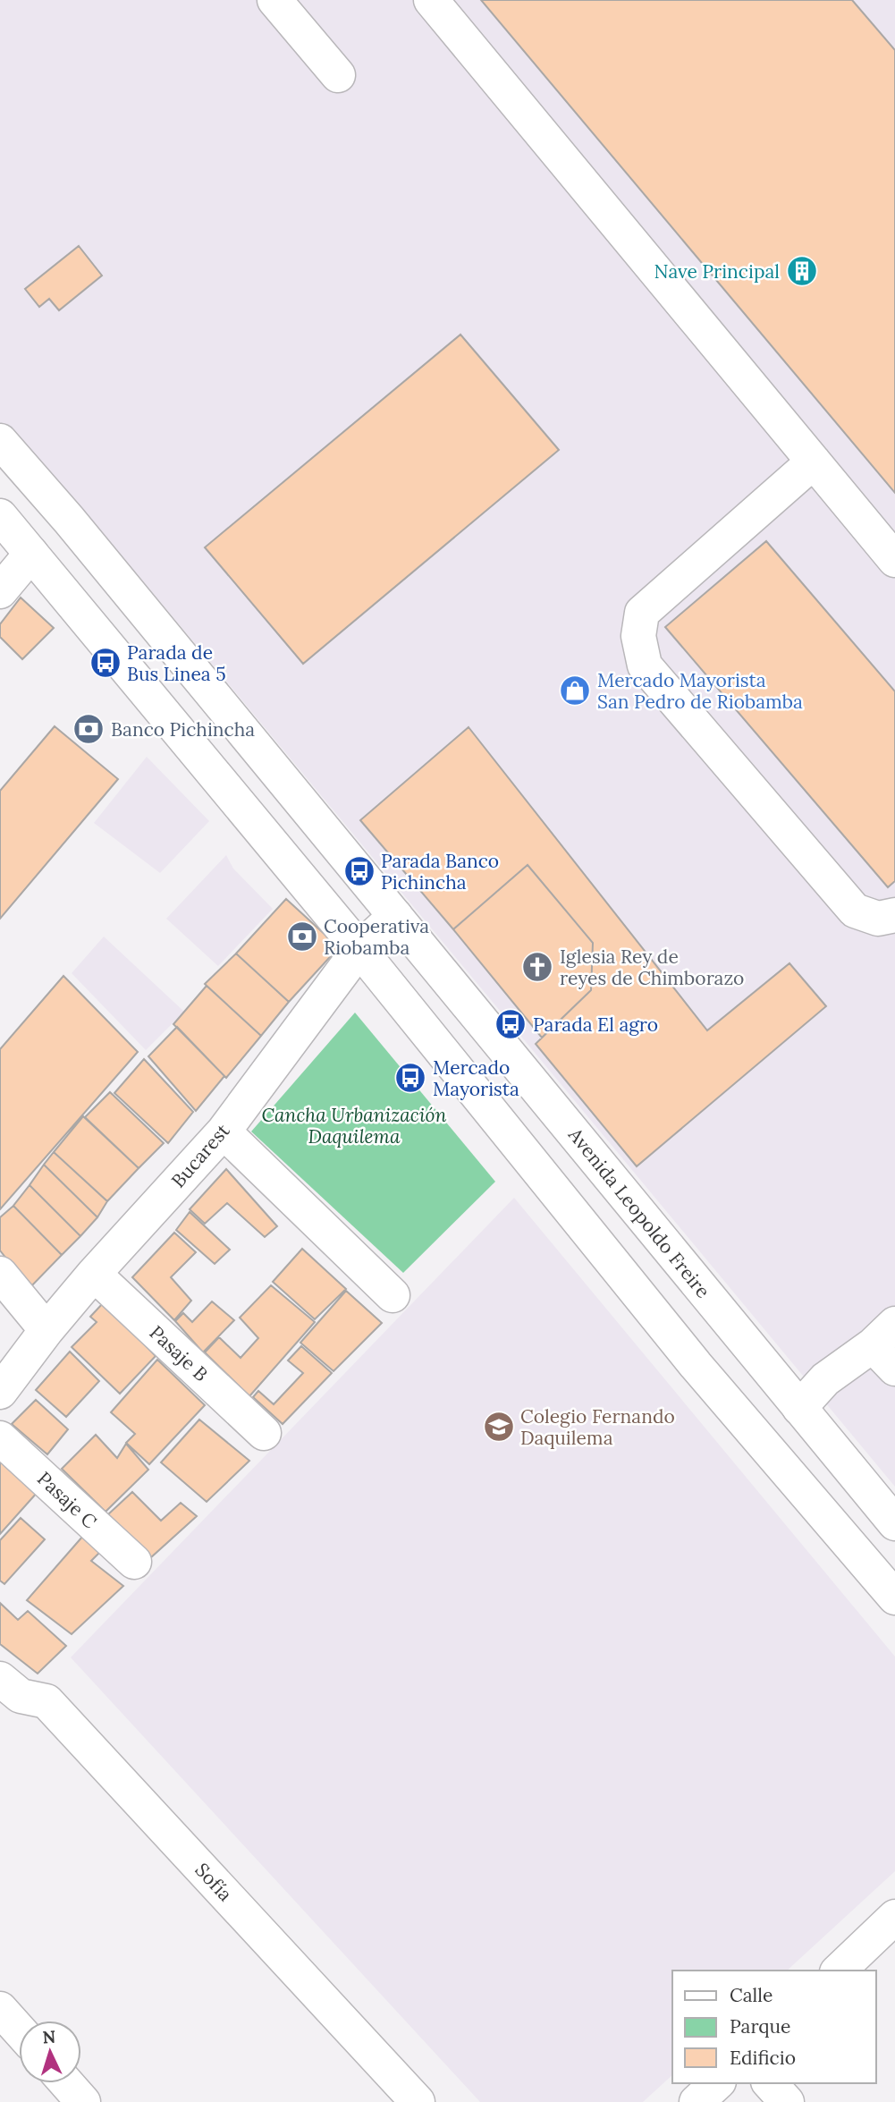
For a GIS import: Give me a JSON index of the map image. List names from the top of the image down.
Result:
{
  "streets": {
    "main road": [
      "Bucarest",
      "Avenida Leopoldo Freire",
      "Pasaje B",
      "Pasaje C",
      "Sofía"
    ]
  },
  "crossings": [
    ["Bucarest", "Avenida Leopoldo Freire"],
    ["Bucarest", "Pasaje B"]
  ],
  "parks": ["Cancha Urbanización Daquilema"],
  "places": {
    "building": ["Nave Principal"],
    "bus stop": [
      "Parada de Bus Linea 5",
      "Parada Banco Pichincha",
      "Parada El agro",
      "Mercado Mayorista"
    ],
    "shop": ["Mercado Mayorista San Pedro de Riobamba"],
    "bank": ["Banco Pichincha", "Cooperativa Riobamba"],
    "church": ["Iglesia Rey de reyes de Chimborazo"],
    "school or university": ["Colegio Fernando Daquilema"]
  },
  "legend": ["Calle", "Parque", "Edificio"],
  "north": "top"
}
